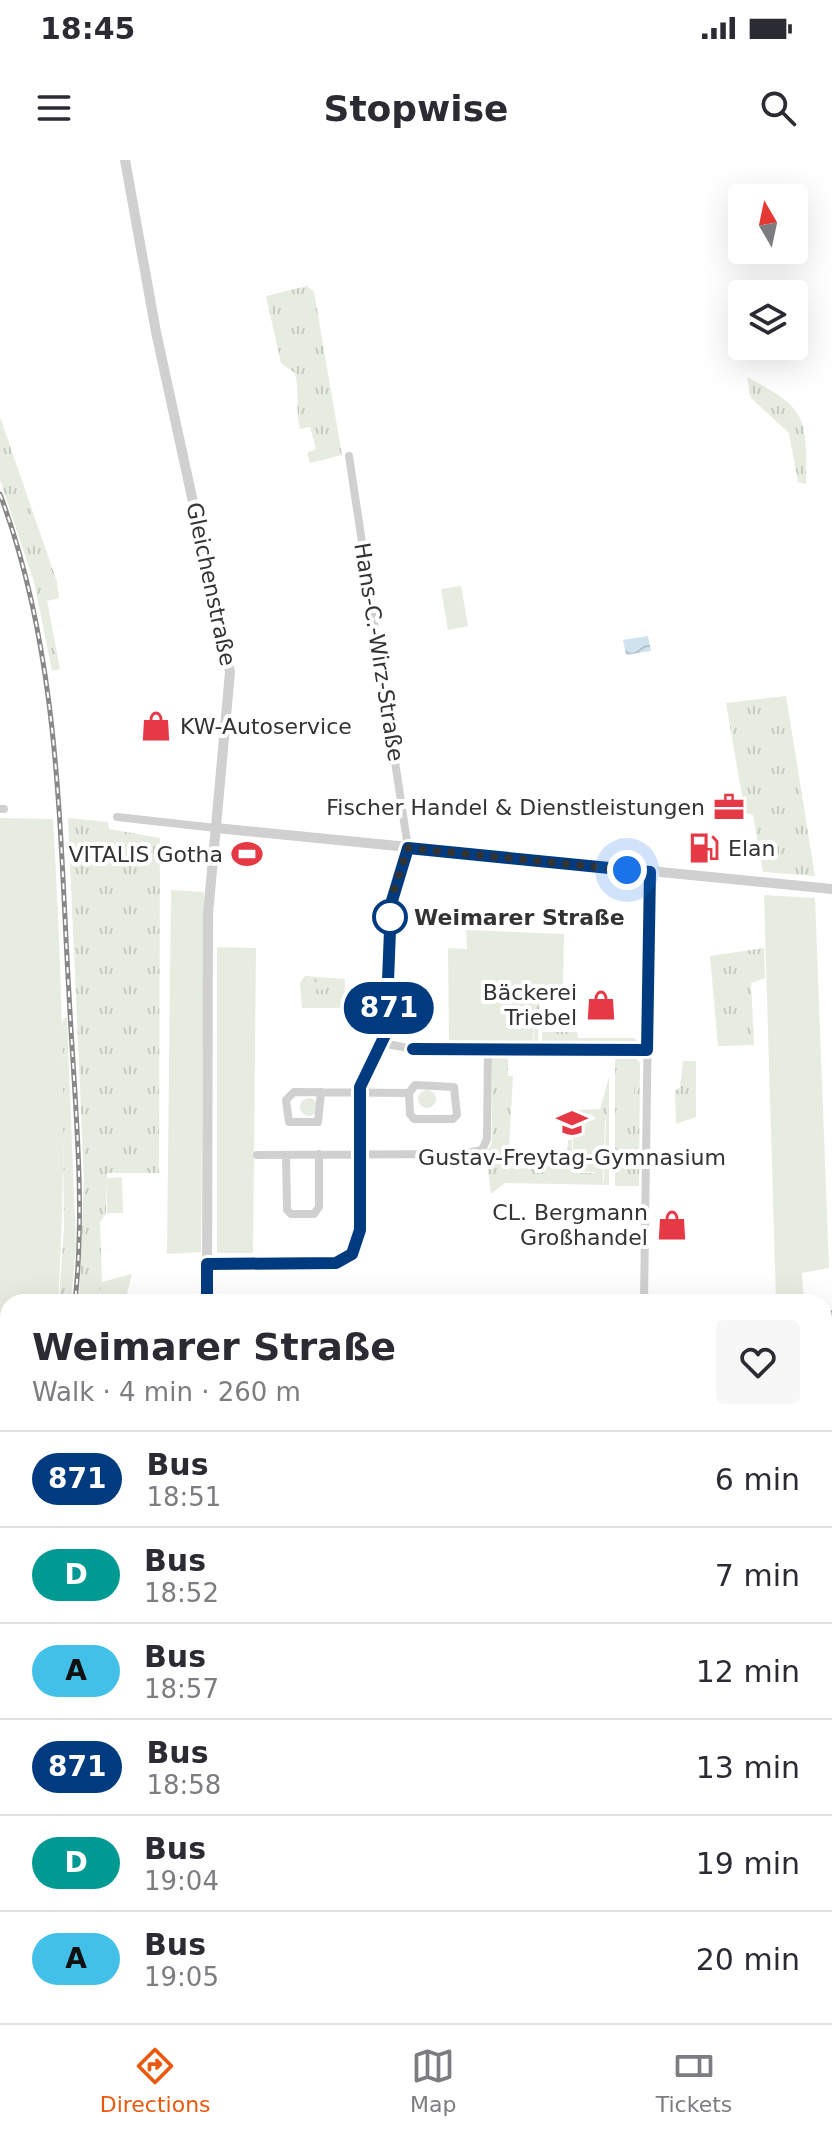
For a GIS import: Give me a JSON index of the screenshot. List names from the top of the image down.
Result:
{
  "streets": {
    "street": ["Gleichenstraße", "Hans-C.-Wirz-Straße"]
  },
  "places": {
    "shop": ["KW-Autoservice", "Bäckerei Triebel", "CL. Bergmann Großhandel"],
    "office": ["Fischer Handel & Dienstleistungen"],
    "fuel station": ["Elan"],
    "sports": ["VITALIS Gotha"],
    "other": ["Weimarer Straße"],
    "school or university": ["Gustav-Freytag-Gymnasium"]
  },
  "lines": ["bus line 871"],
  "north": "top",
  "page": {
    "status": "18:45",
    "header": "Stopwise",
    "on_map": "871",
    "heading": ["Weimarer Straße", "Walk · 4 min · 260 m"],
    "list": [
      {
        "mark": "871",
        "name": "Bus",
        "note": "18:51",
        "value": "6 min"
      },
      {
        "mark": "D",
        "name": "Bus",
        "note": "18:52",
        "value": "7 min"
      },
      {
        "mark": "A",
        "name": "Bus",
        "note": "18:57",
        "value": "12 min"
      },
      {
        "mark": "871",
        "name": "Bus",
        "note": "18:58",
        "value": "13 min"
      },
      {
        "mark": "D",
        "name": "Bus",
        "note": "19:04",
        "value": "19 min"
      },
      {
        "mark": "A",
        "name": "Bus",
        "note": "19:05",
        "value": "20 min"
      }
    ],
    "tabs": ["Directions", "Map", "Tickets"]
  }
}
